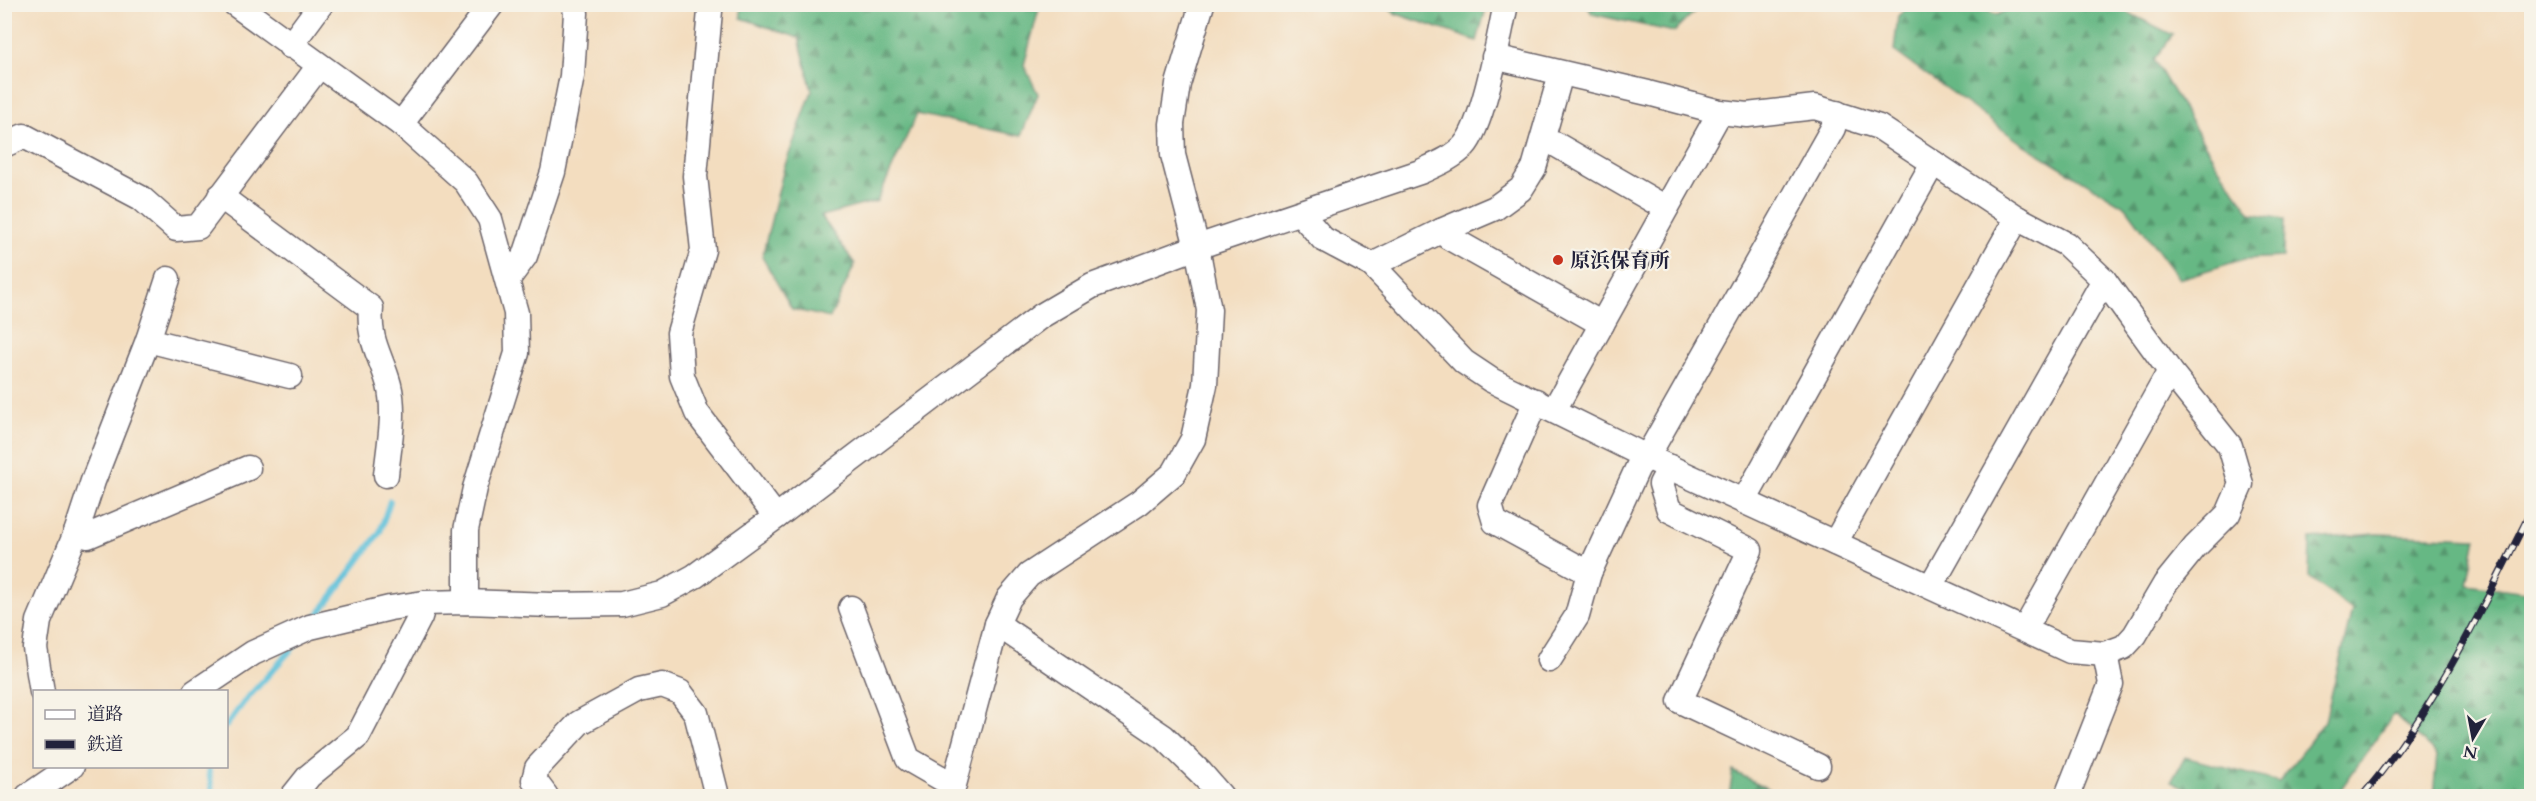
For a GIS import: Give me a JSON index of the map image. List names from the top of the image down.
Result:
{
  "places": ["原浜保育所"],
  "legend": ["道路", "鉄道"],
  "north": "bottom"
}
